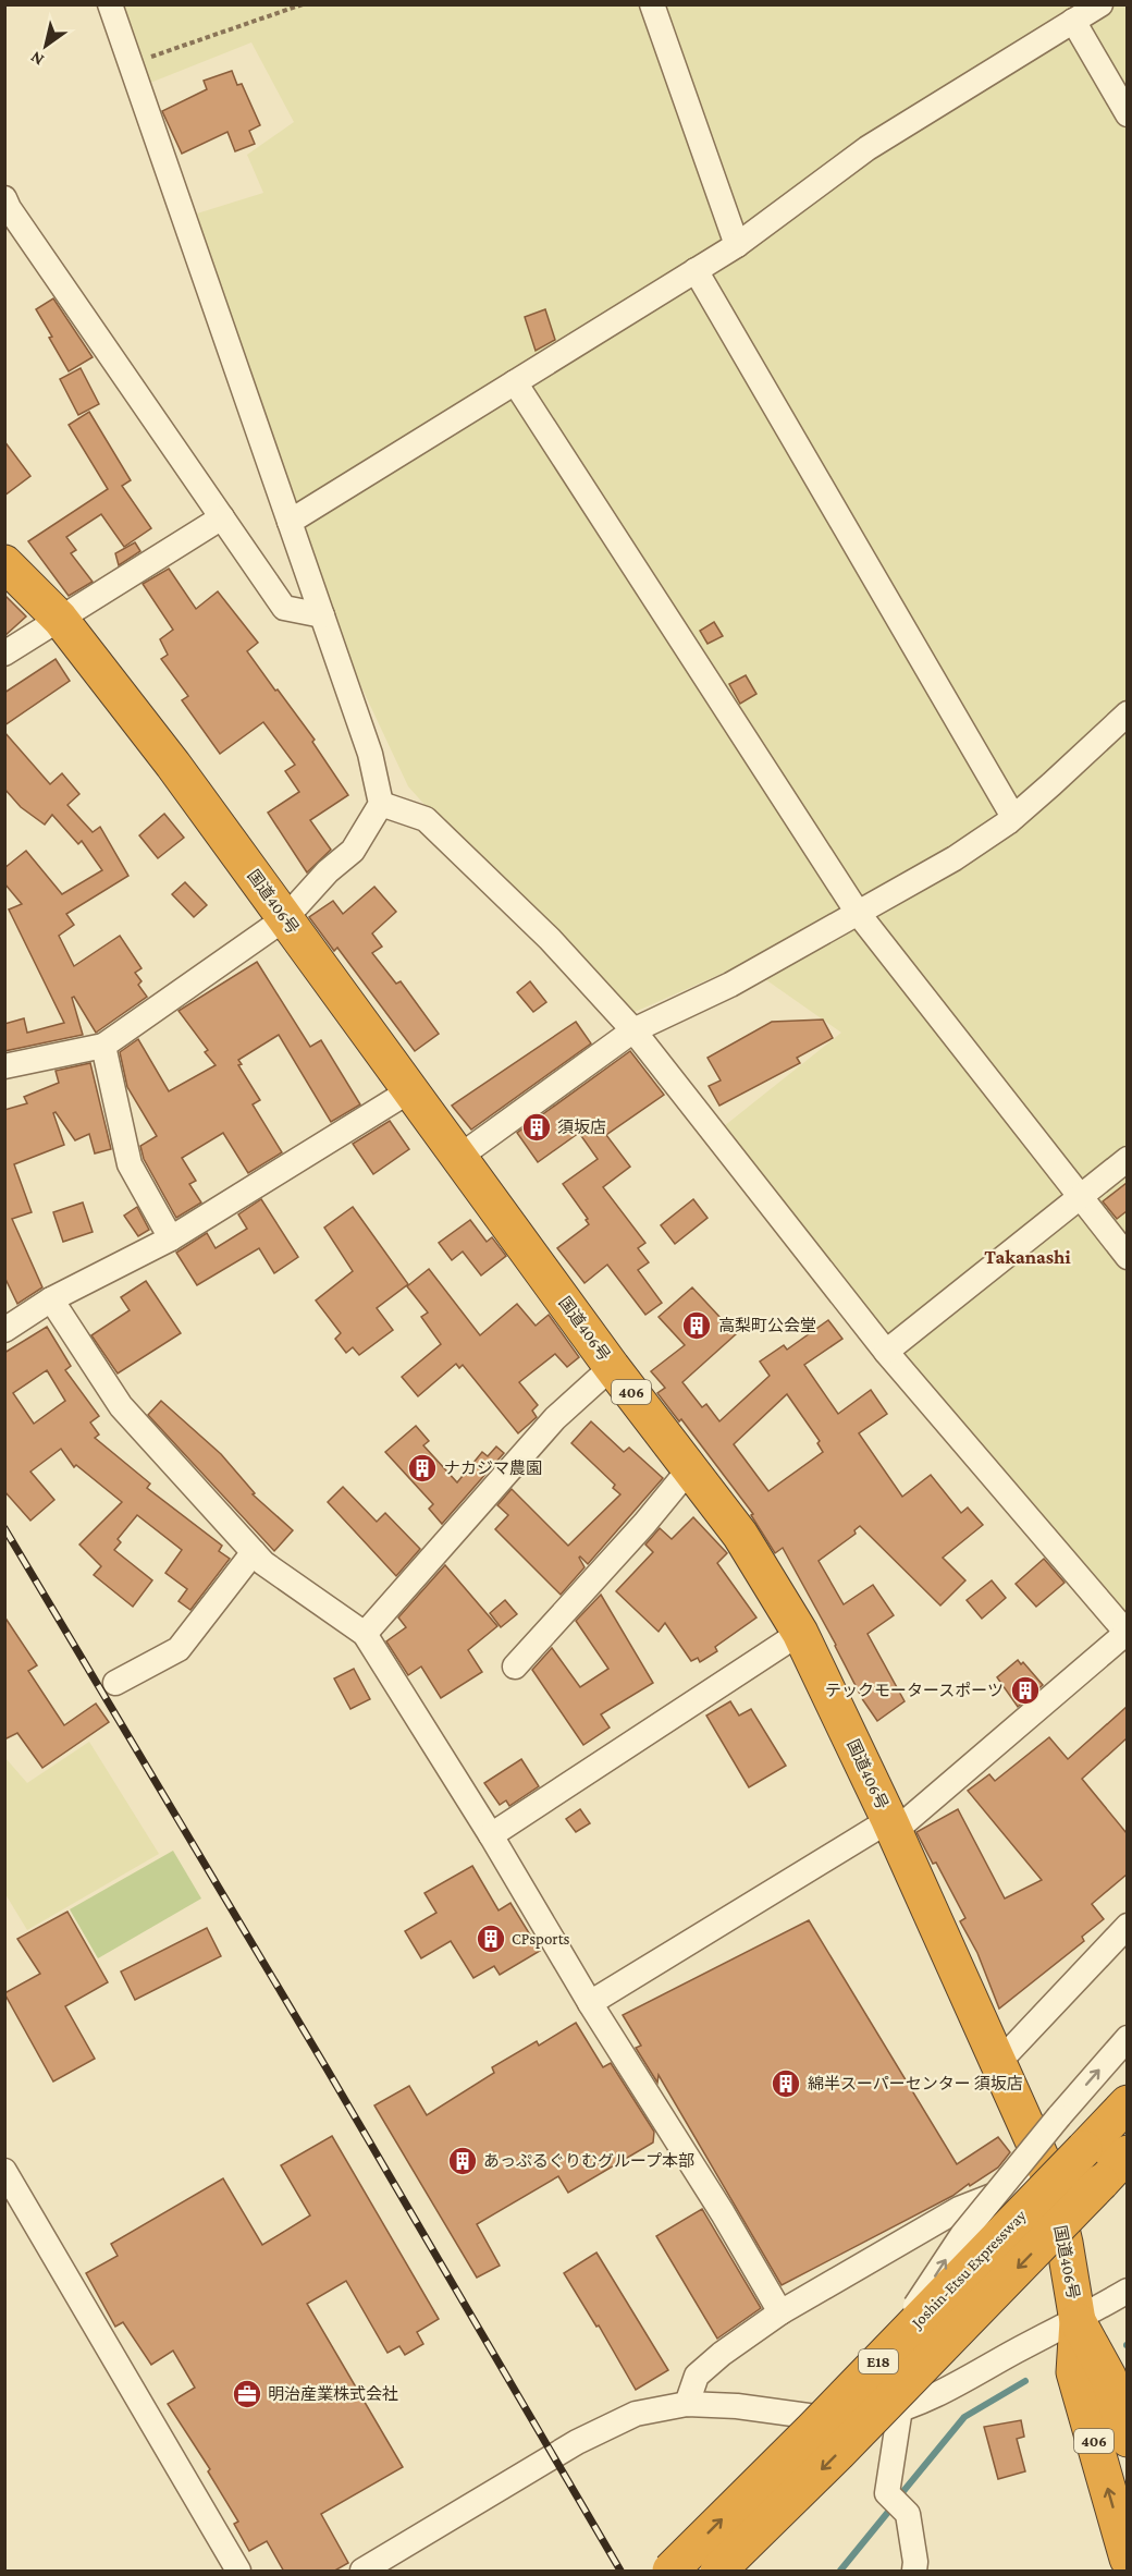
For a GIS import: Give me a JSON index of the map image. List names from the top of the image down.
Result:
{
  "streets": {
    "highway": [
      "国道406号",
      "406",
      "Joshin-Etsu Expressway",
      "E18"
    ]
  },
  "districts": ["Takanashi"],
  "places": {
    "building": [
      "須坂店",
      "高梨町公会堂",
      "ナカジマ農園",
      "テックモータースポーツ",
      "CPsports",
      "綿半スーパーセンター 須坂店",
      "あっぷるぐりむグループ本部"
    ],
    "office": ["明治産業株式会社"]
  },
  "north": "bottom left"
}
